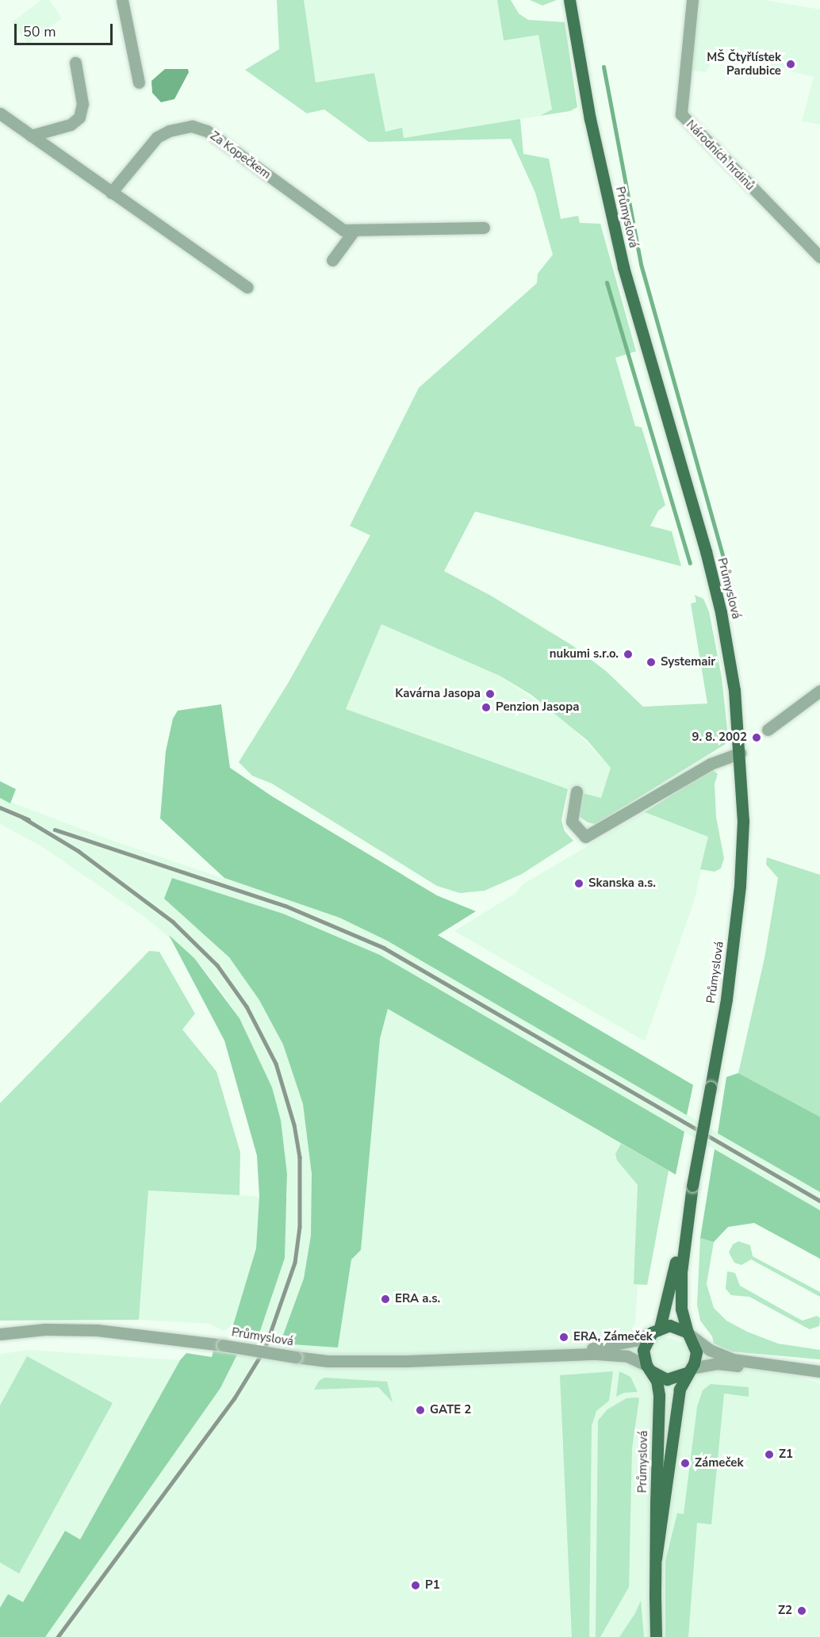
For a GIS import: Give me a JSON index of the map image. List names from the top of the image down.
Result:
{
  "streets": {
    "main road": ["Průmyslová"],
    "street": ["Za Kopečkem", "Národních hrdinů"]
  },
  "places": [
    "MŠ Čtyřlístek Pardubice",
    "nukumi s.r.o.",
    "Systemair",
    "Kavárna Jasopa",
    "Penzion Jasopa",
    "9. 8. 2002",
    "Skanska a.s.",
    "ERA a.s.",
    "ERA, Zámeček",
    "GATE 2",
    "Z1",
    "Zámeček",
    "P1",
    "Z2"
  ],
  "scale_bar": "50 m"
}
